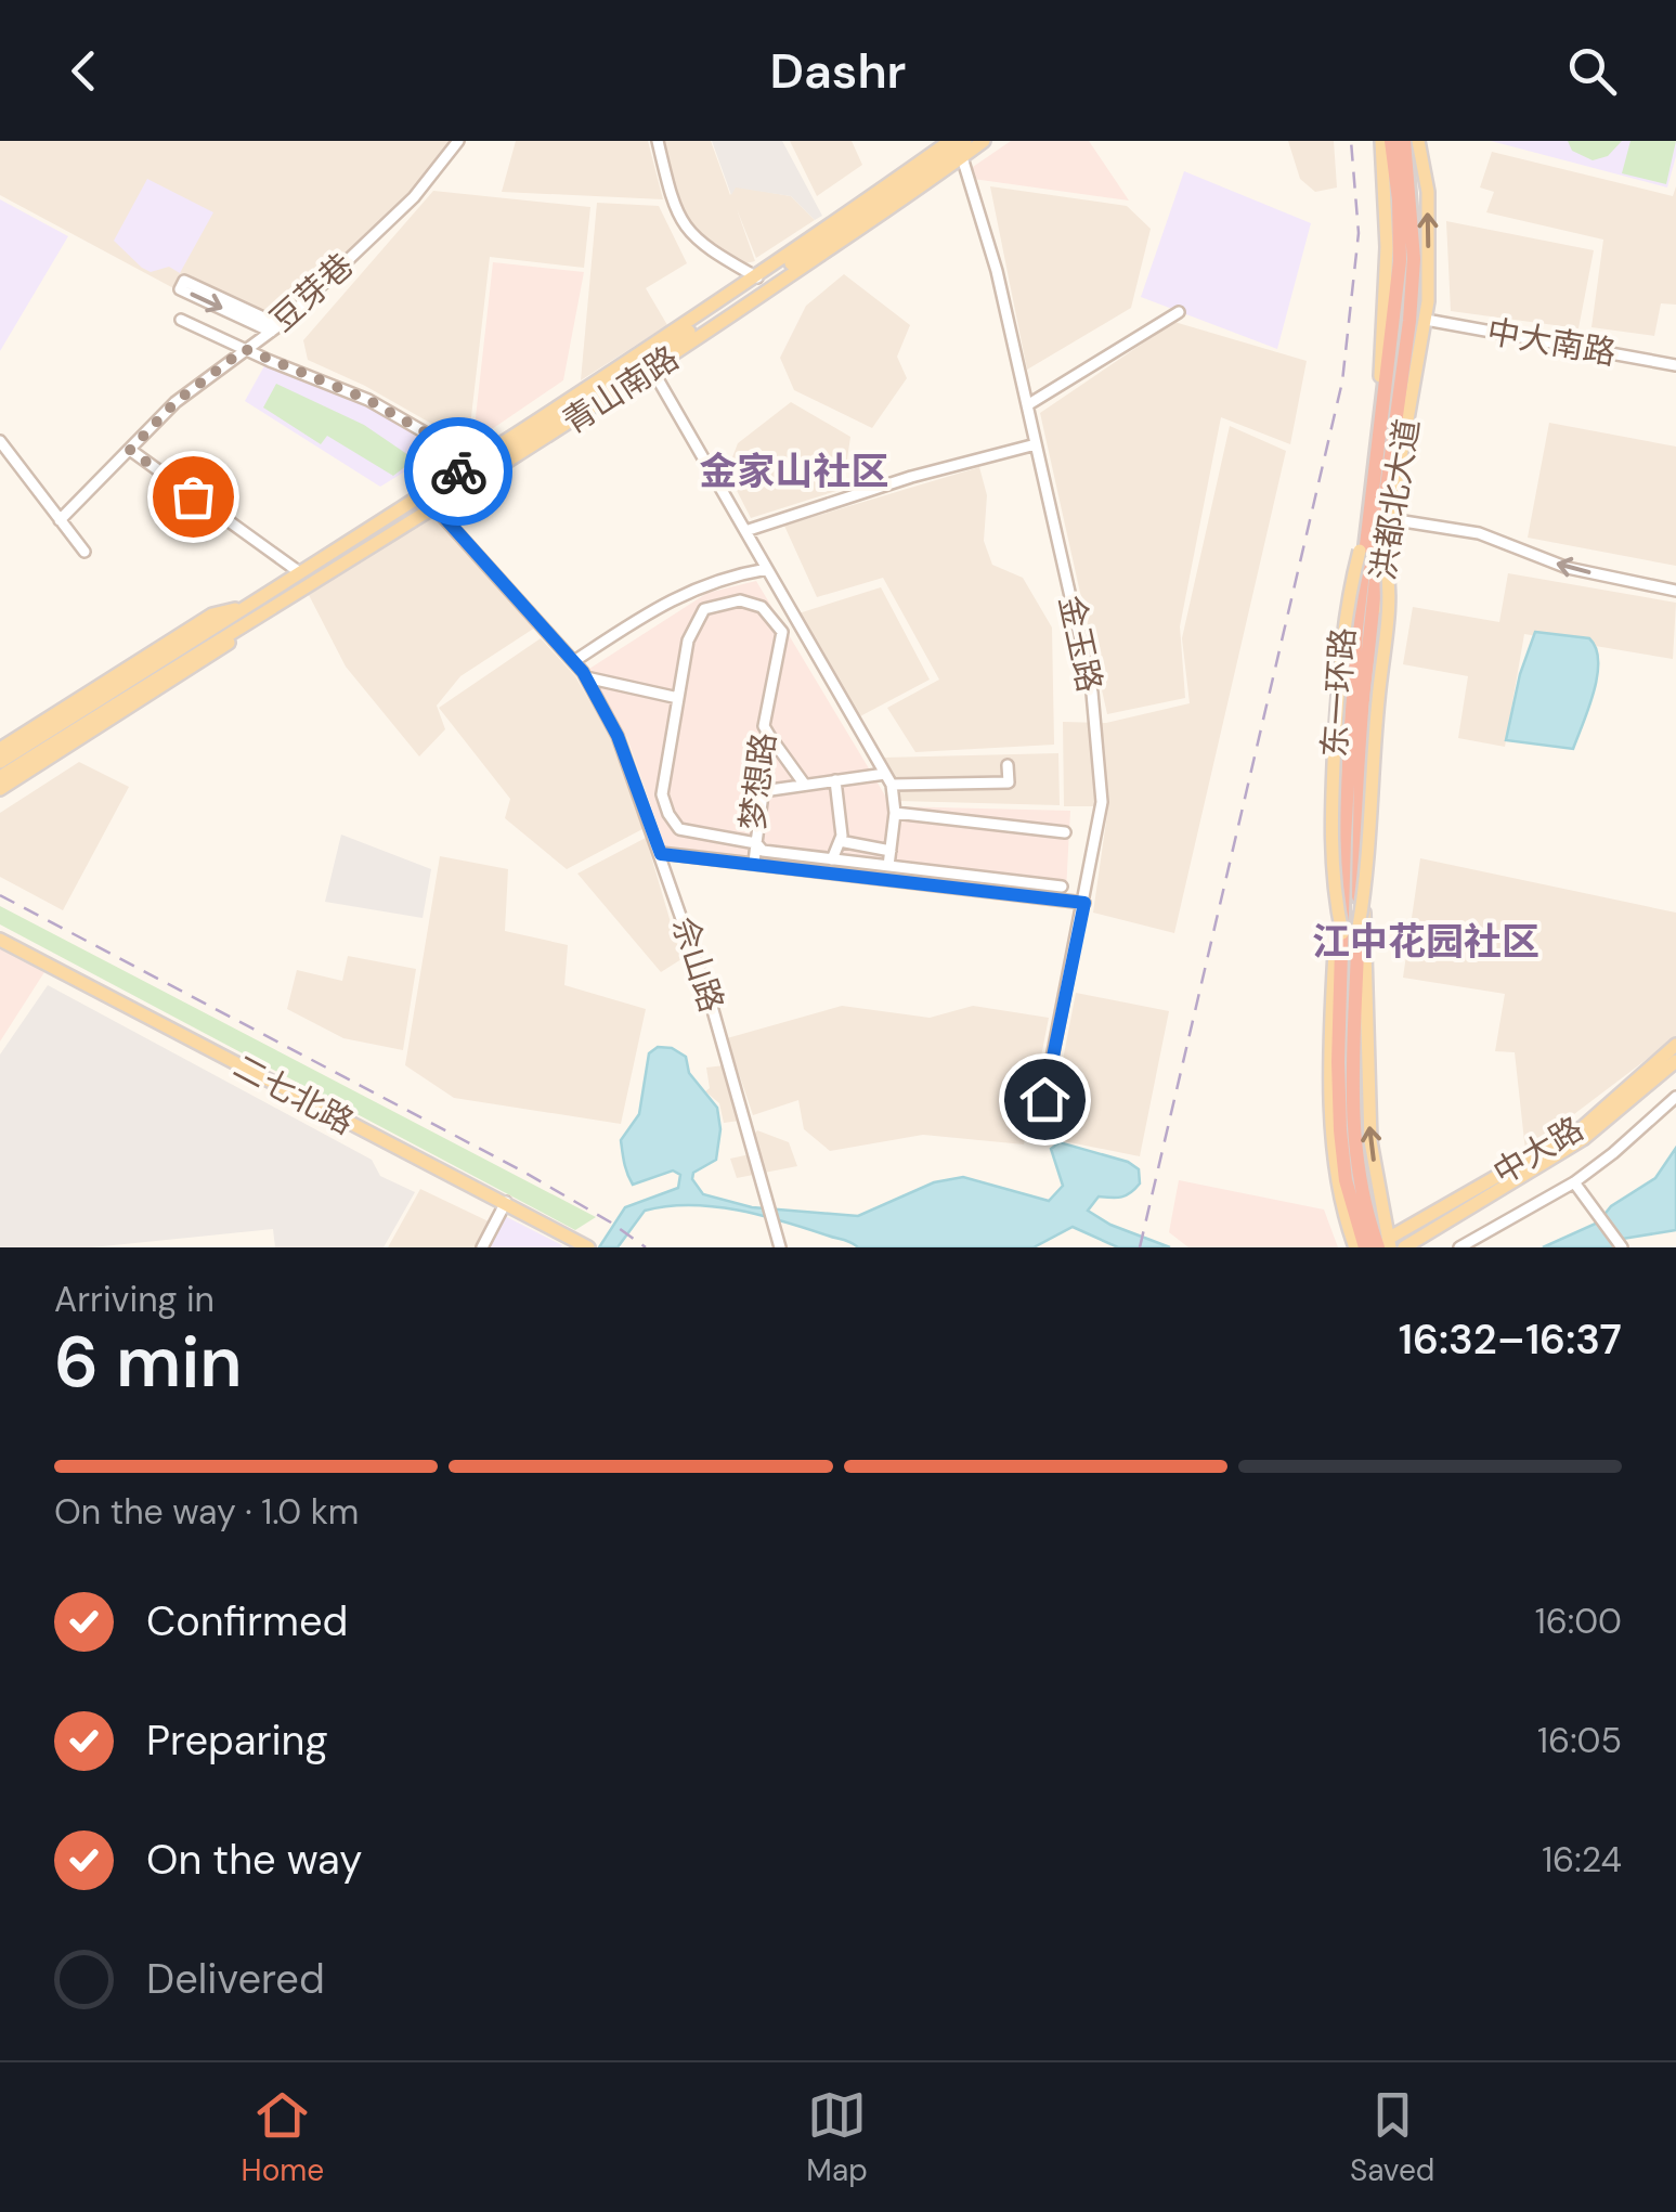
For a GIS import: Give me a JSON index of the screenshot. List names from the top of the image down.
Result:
{
  "streets": {
    "highway": ["东一环路"],
    "main road": [
      "青山南路",
      "洪都北大道",
      "二七北路",
      "中大路"
    ],
    "street": [
      "豆芽巷",
      "中大南路",
      "金玉路",
      "梦想路",
      "佘山路"
    ]
  },
  "crossings": [
    ["中大南路", "洪都北大道"],
    ["青山南路", "金玉路"],
    ["青山南路", "佘山路"],
    ["洪都北大道", "东一环路"],
    ["洪都北大道", "中大路"],
    ["东一环路", "中大路"]
  ],
  "districts": ["金家山社区", "江中花园社区"],
  "page": {
    "header": "Dashr",
    "heading": ["6 min", "Arriving in", "16:32–16:37"],
    "bar": "On the way · 1.0 km",
    "list": [
      ["Confirmed", "16:00"],
      ["Preparing", "16:05"],
      ["On the way", "16:24"],
      "Delivered"
    ],
    "tabs": ["Home", "Map", "Saved"]
  }
}
